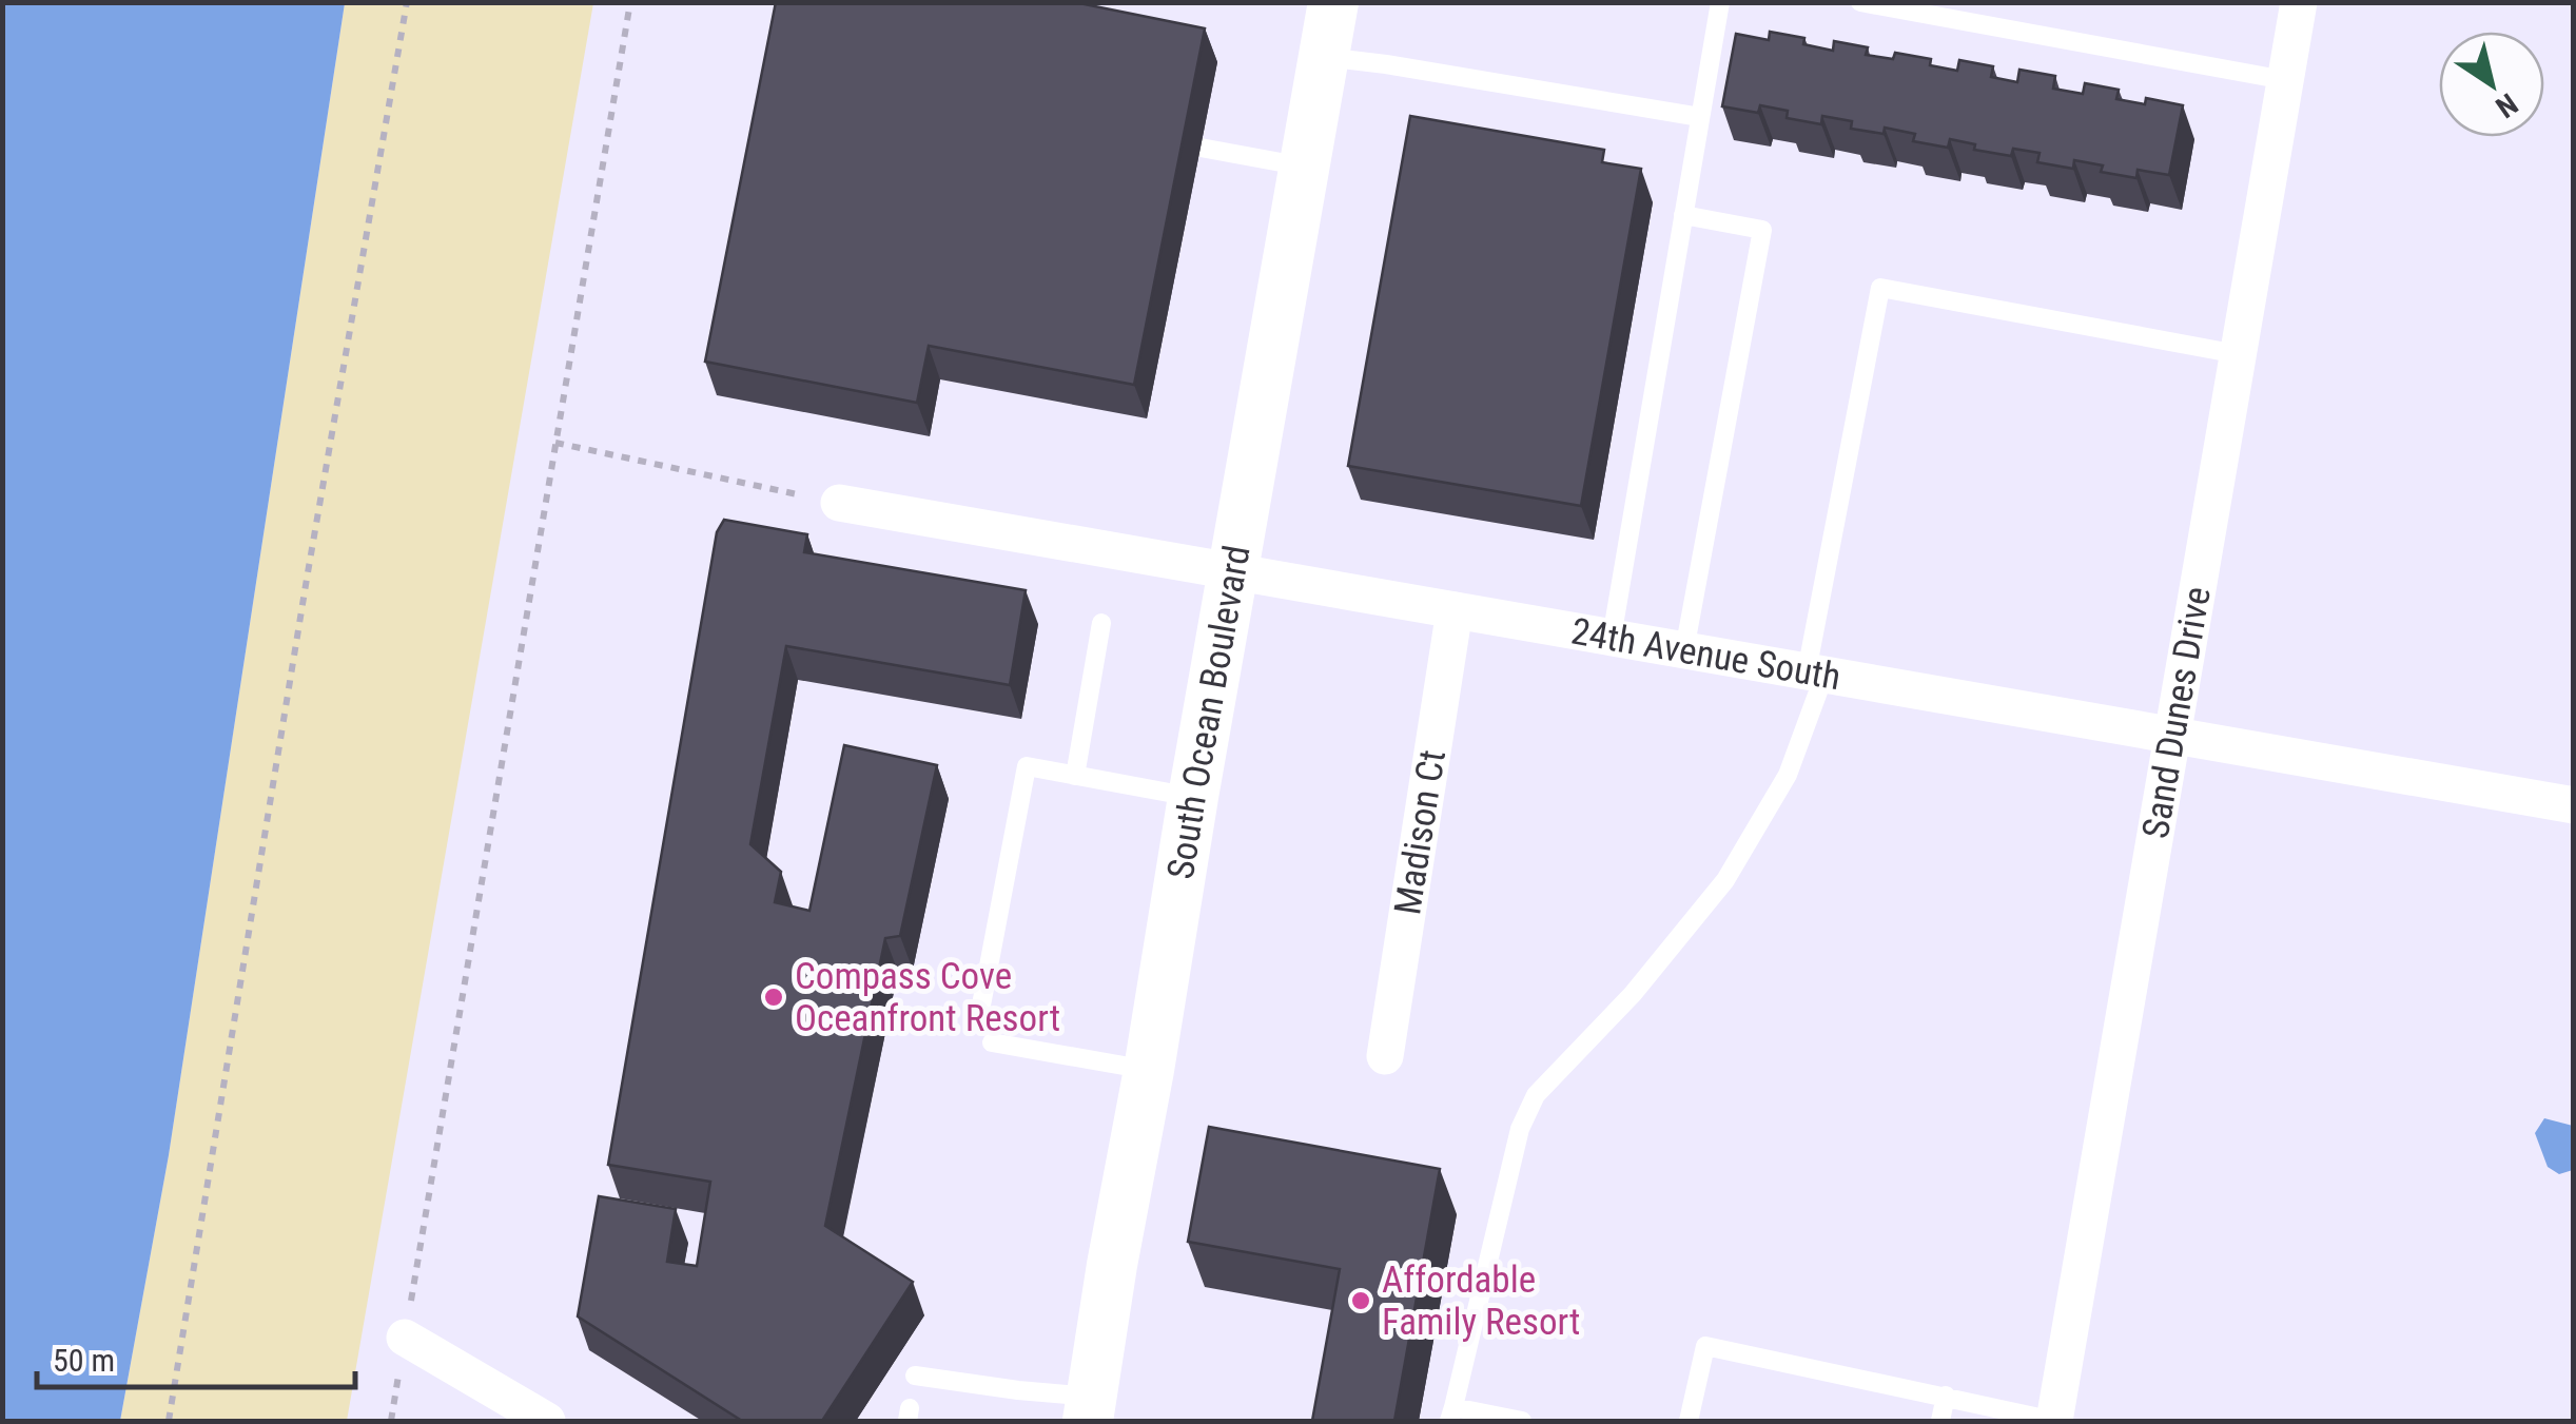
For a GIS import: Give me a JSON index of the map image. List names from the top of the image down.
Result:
{
  "streets": {
    "main road": ["South Ocean Boulevard"],
    "street": ["24th Avenue South", "Sand Dunes Drive", "Madison Ct"]
  },
  "crossings": [
    ["24th Avenue South", "South Ocean Boulevard"],
    ["24th Avenue South", "Sand Dunes Drive"],
    ["24th Avenue South", "Madison Ct"]
  ],
  "places": ["Compass Cove Oceanfront Resort", "Affordable Family Resort"],
  "scale_bar": "50 m",
  "north": "bottom right"
}
